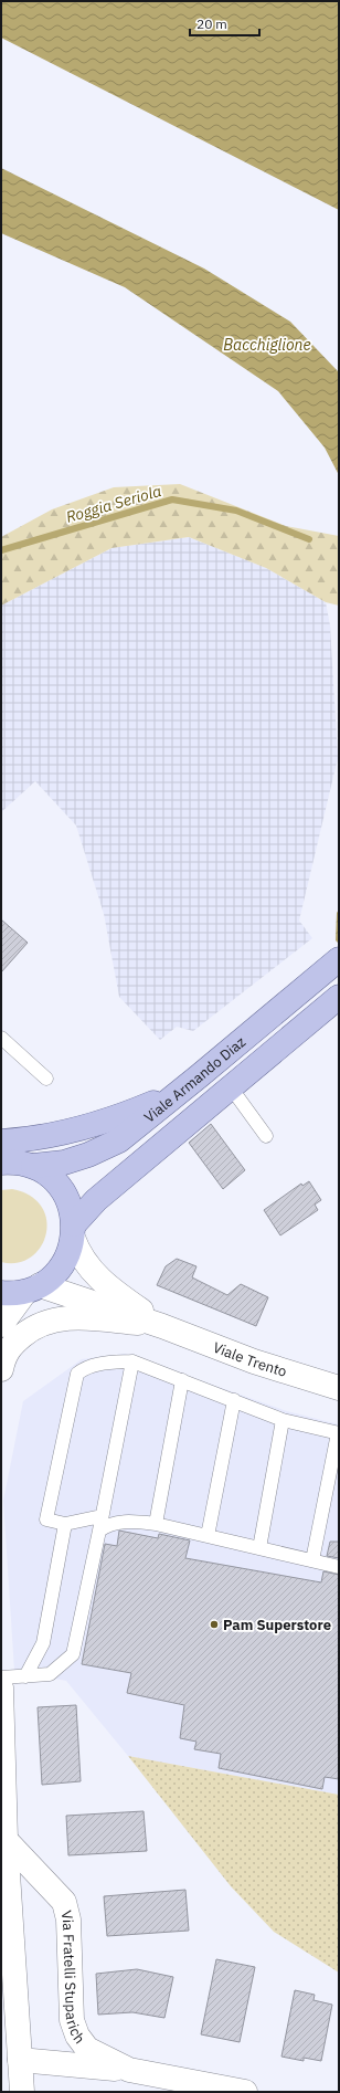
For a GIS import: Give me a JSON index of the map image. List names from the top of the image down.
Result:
{
  "streets": {
    "main road": ["Viale Armando Diaz"],
    "street": ["Viale Trento", "Via Fratelli Stuparich"]
  },
  "crossings": [
    ["Viale Armando Diaz", "Viale Trento"]
  ],
  "water": ["Bacchiglione", "Roggia Seriola"],
  "places": ["Pam Superstore"],
  "scale_bar": "20 m"
}
